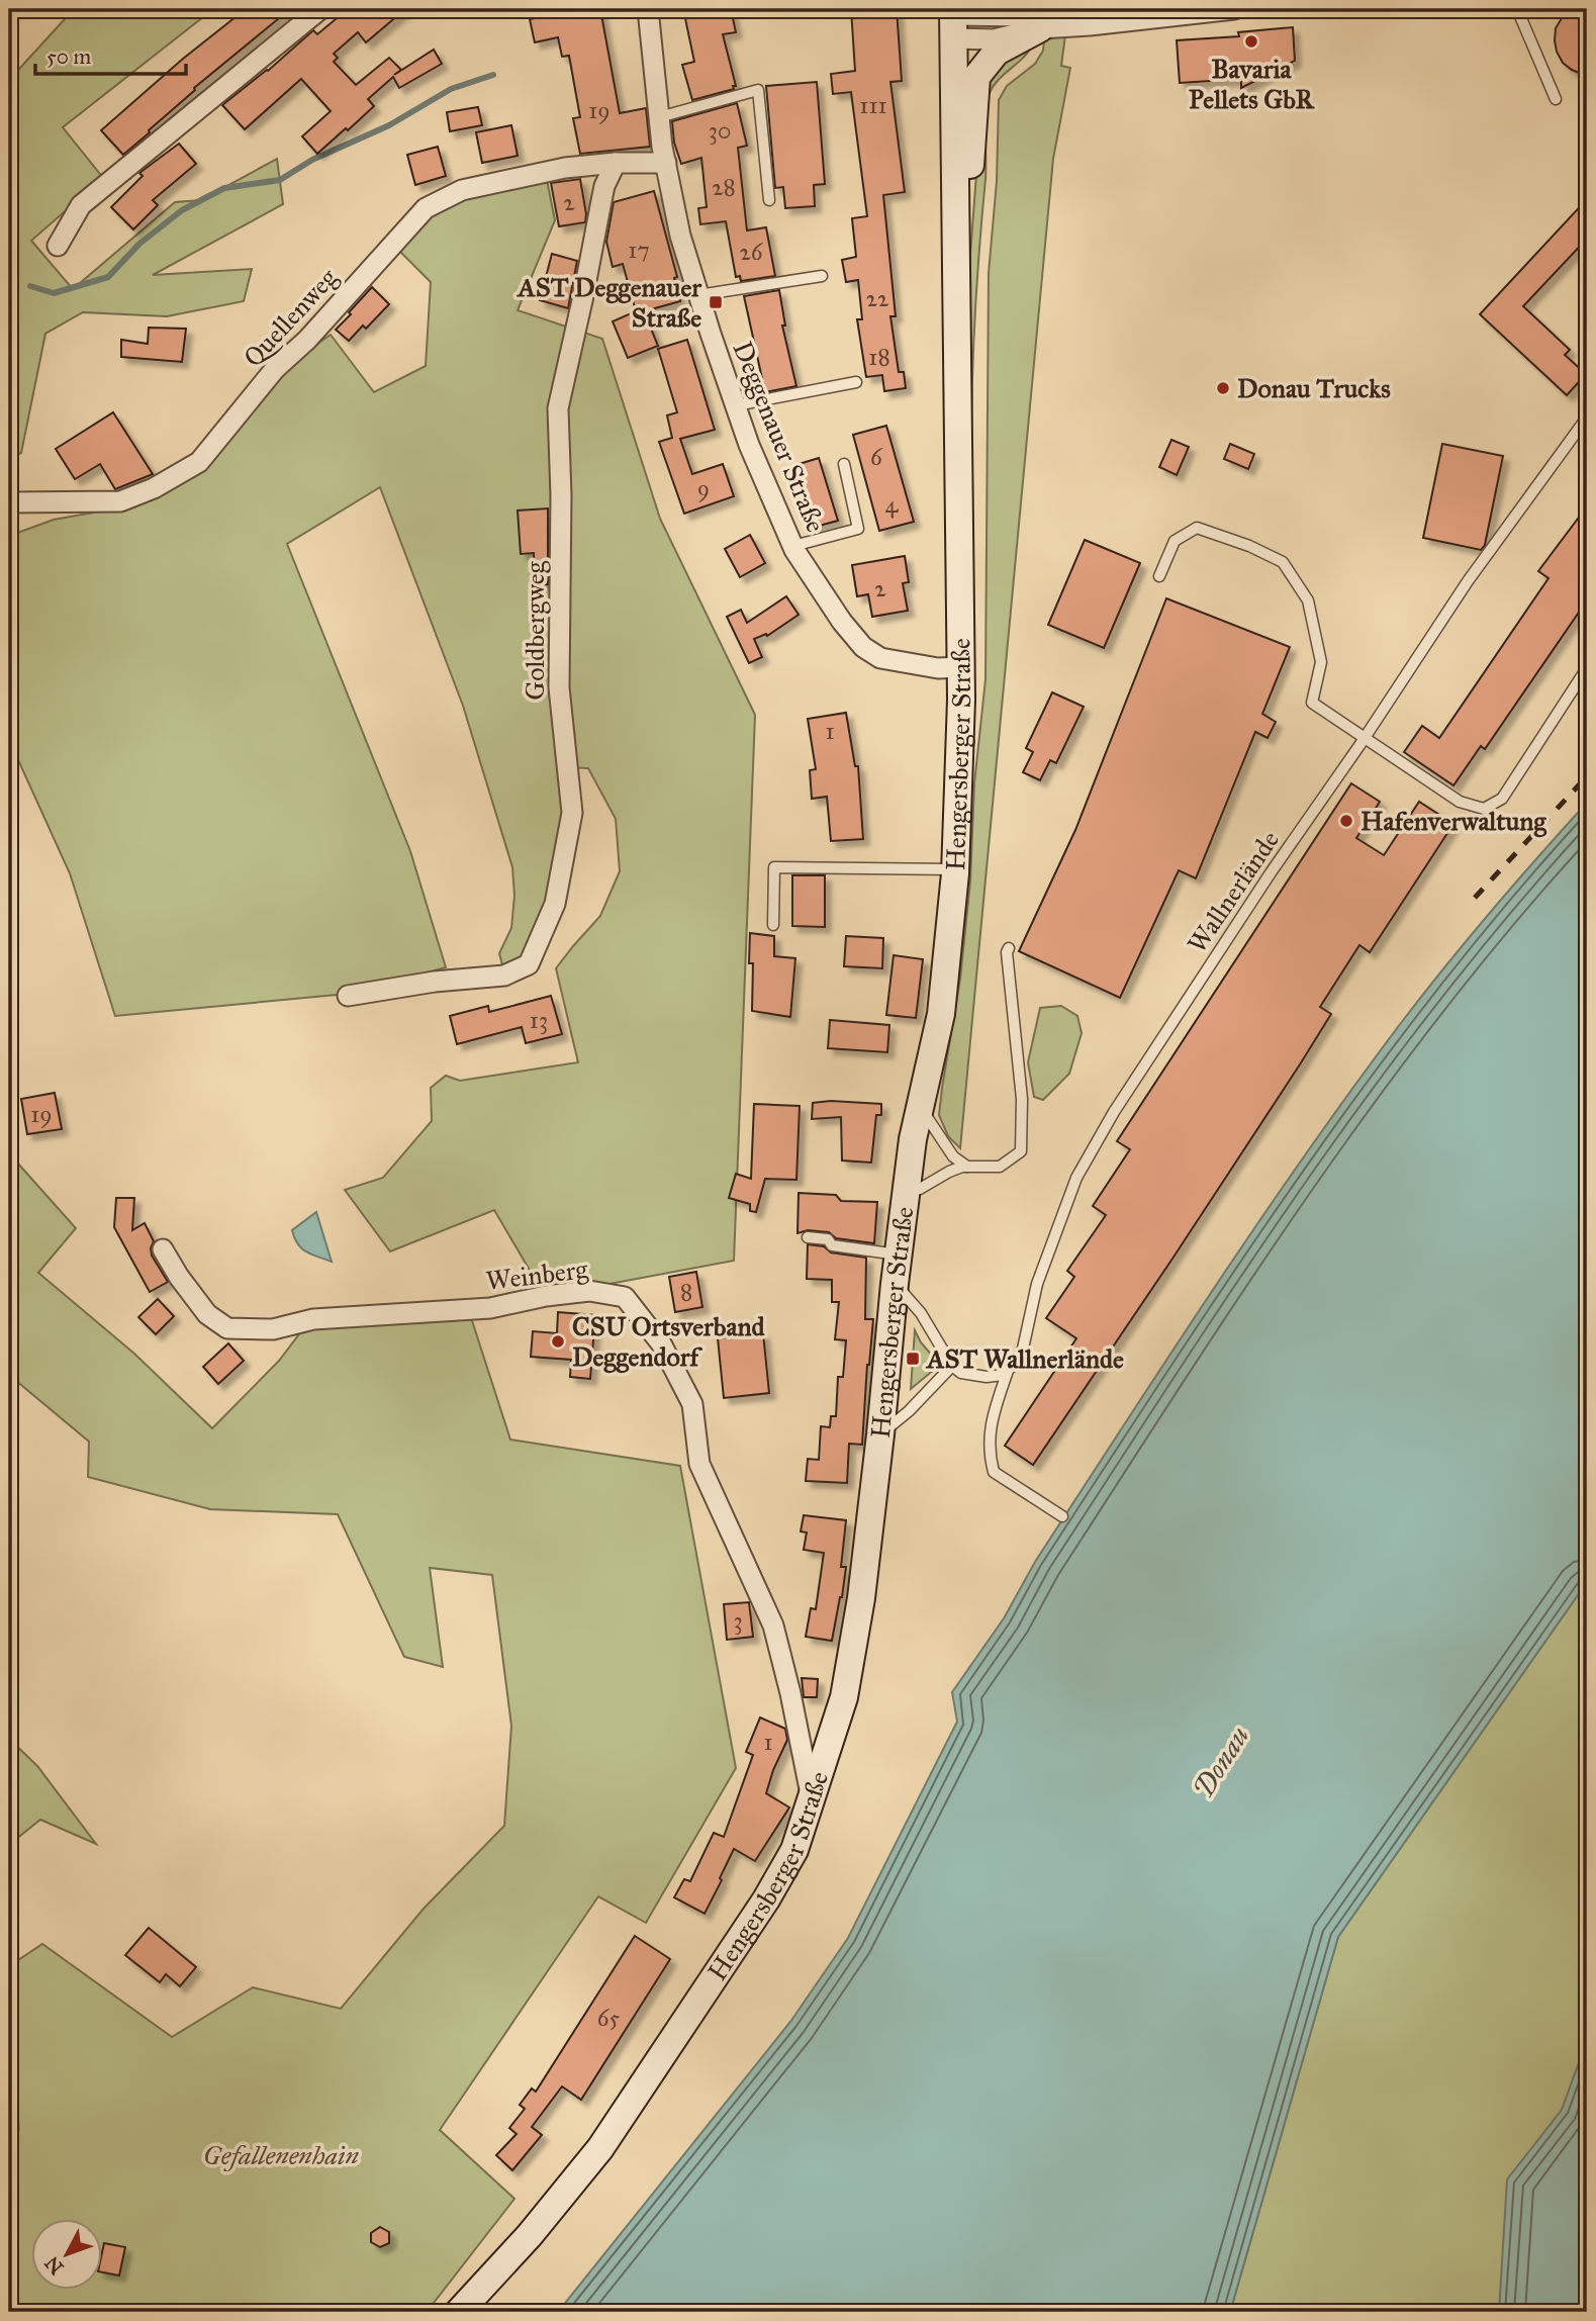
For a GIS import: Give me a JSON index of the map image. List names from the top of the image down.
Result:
{
  "streets": {
    "main road": ["Hengersberger Straße"],
    "street": [
      "Quellenweg",
      "Deggenauer Straße",
      "Goldbergweg",
      "Weinberg"
    ],
    "lane": ["Wallnerlände"]
  },
  "crossings": [
    ["Quellenweg", "Goldbergweg"],
    ["Deggenauer Straße", "Hengersberger Straße"],
    ["Hengersberger Straße", "Weinberg"]
  ],
  "water": ["Donau"],
  "parks": ["Gefallenenhain"],
  "places": {
    "other": [
      "Bavaria Pellets GbR",
      "Donau Trucks",
      "Hafenverwaltung",
      "CSU Ortsverband Deggendorf"
    ],
    "transit": ["AST Deggenauer Straße", "AST Wallnerlände"]
  },
  "house_numbers": [
    "111",
    "19",
    "30",
    "28",
    "2",
    "17",
    "26",
    "22",
    "18",
    "6",
    "9",
    "4",
    "2",
    "1",
    "13",
    "19",
    "8",
    "3",
    "1",
    "65"
  ],
  "scale_bar": "50 m",
  "north": "bottom left"
}
